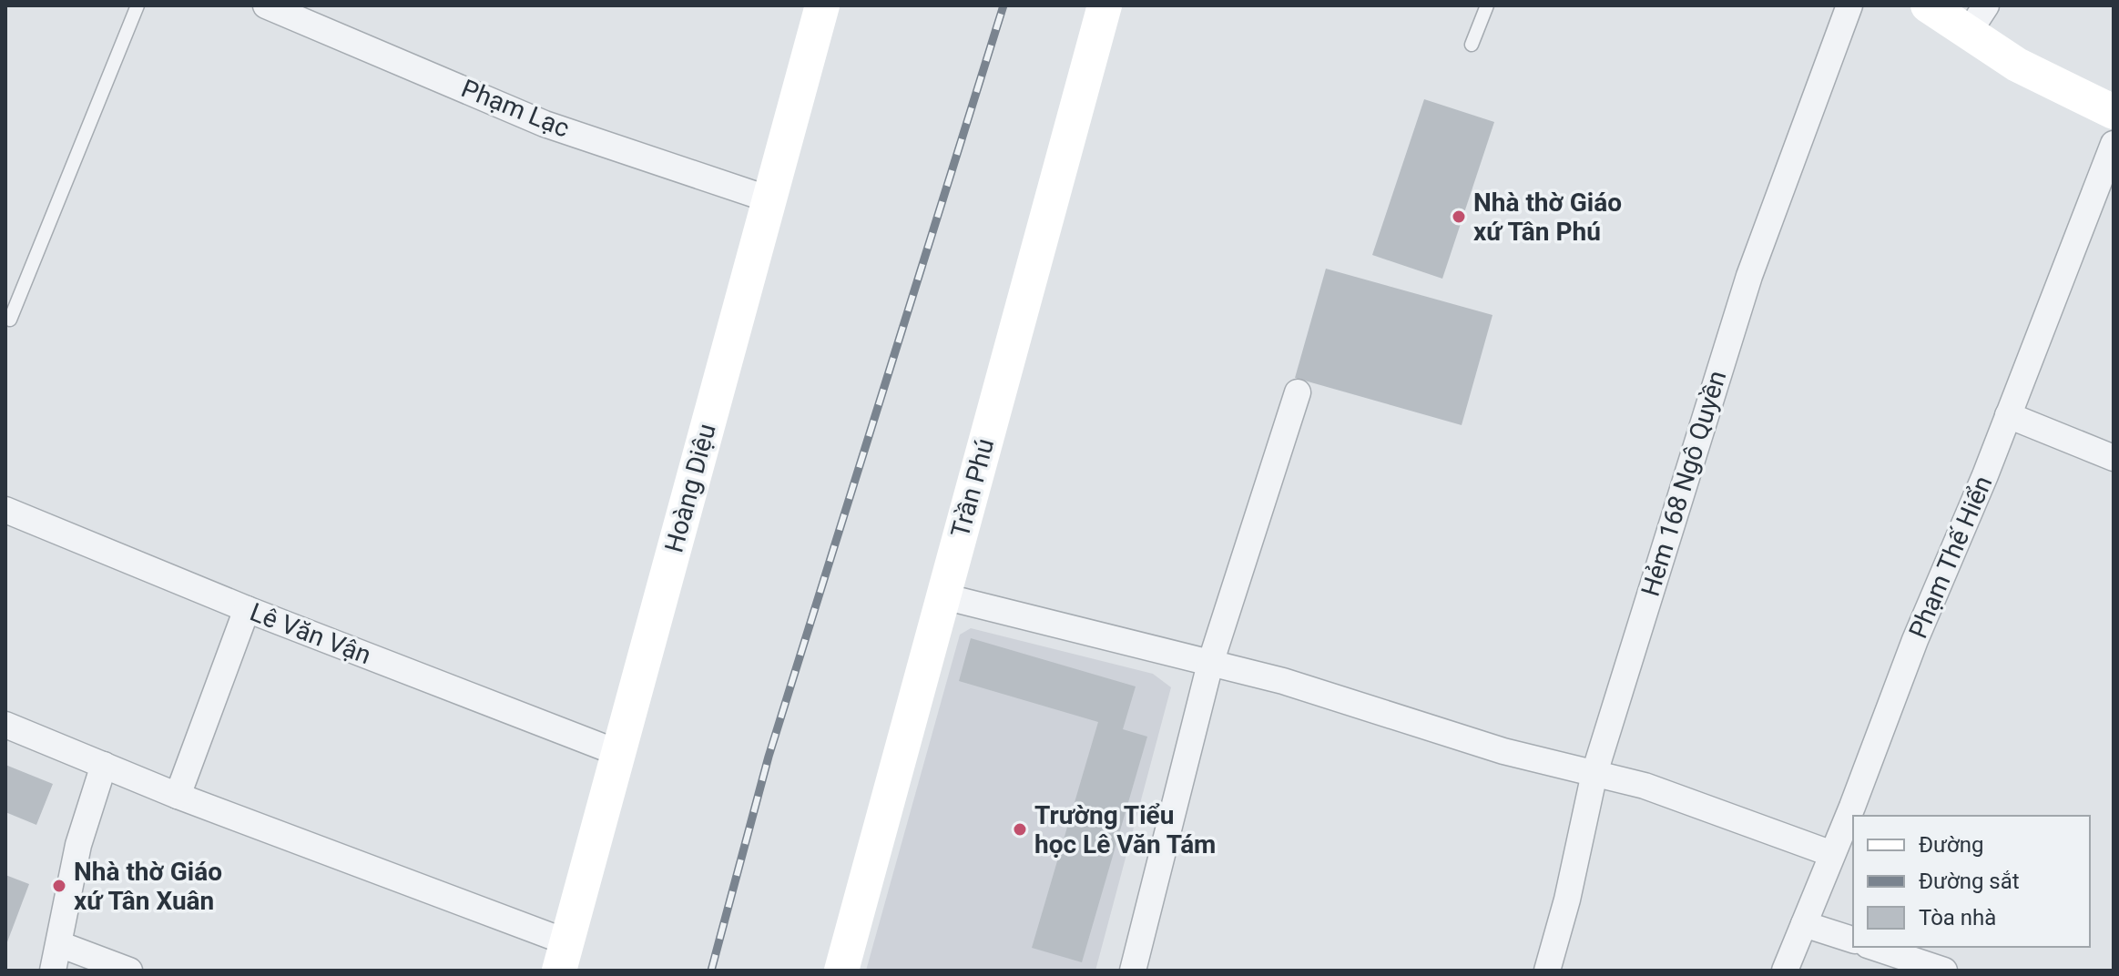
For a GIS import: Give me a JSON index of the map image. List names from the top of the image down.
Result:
{
  "streets": {
    "street": [
      "Phạm Lạc",
      "Hẻm 168 Ngô Quyền",
      "Hoàng Diệu",
      "Trần Phú",
      "Phạm Thế Hiển",
      "Lê Văn Vận"
    ]
  },
  "crossings": [
    ["Phạm Lạc", "Hoàng Diệu"],
    ["Hoàng Diệu", "Lê Văn Vận"]
  ],
  "places": ["Nhà thờ Giáo xứ Tân Phú", "Trường Tiểu học Lê Văn Tám", "Nhà thờ Giáo xứ Tân Xuân"],
  "legend": ["Đường", "Đường sắt", "Tòa nhà"]
}
